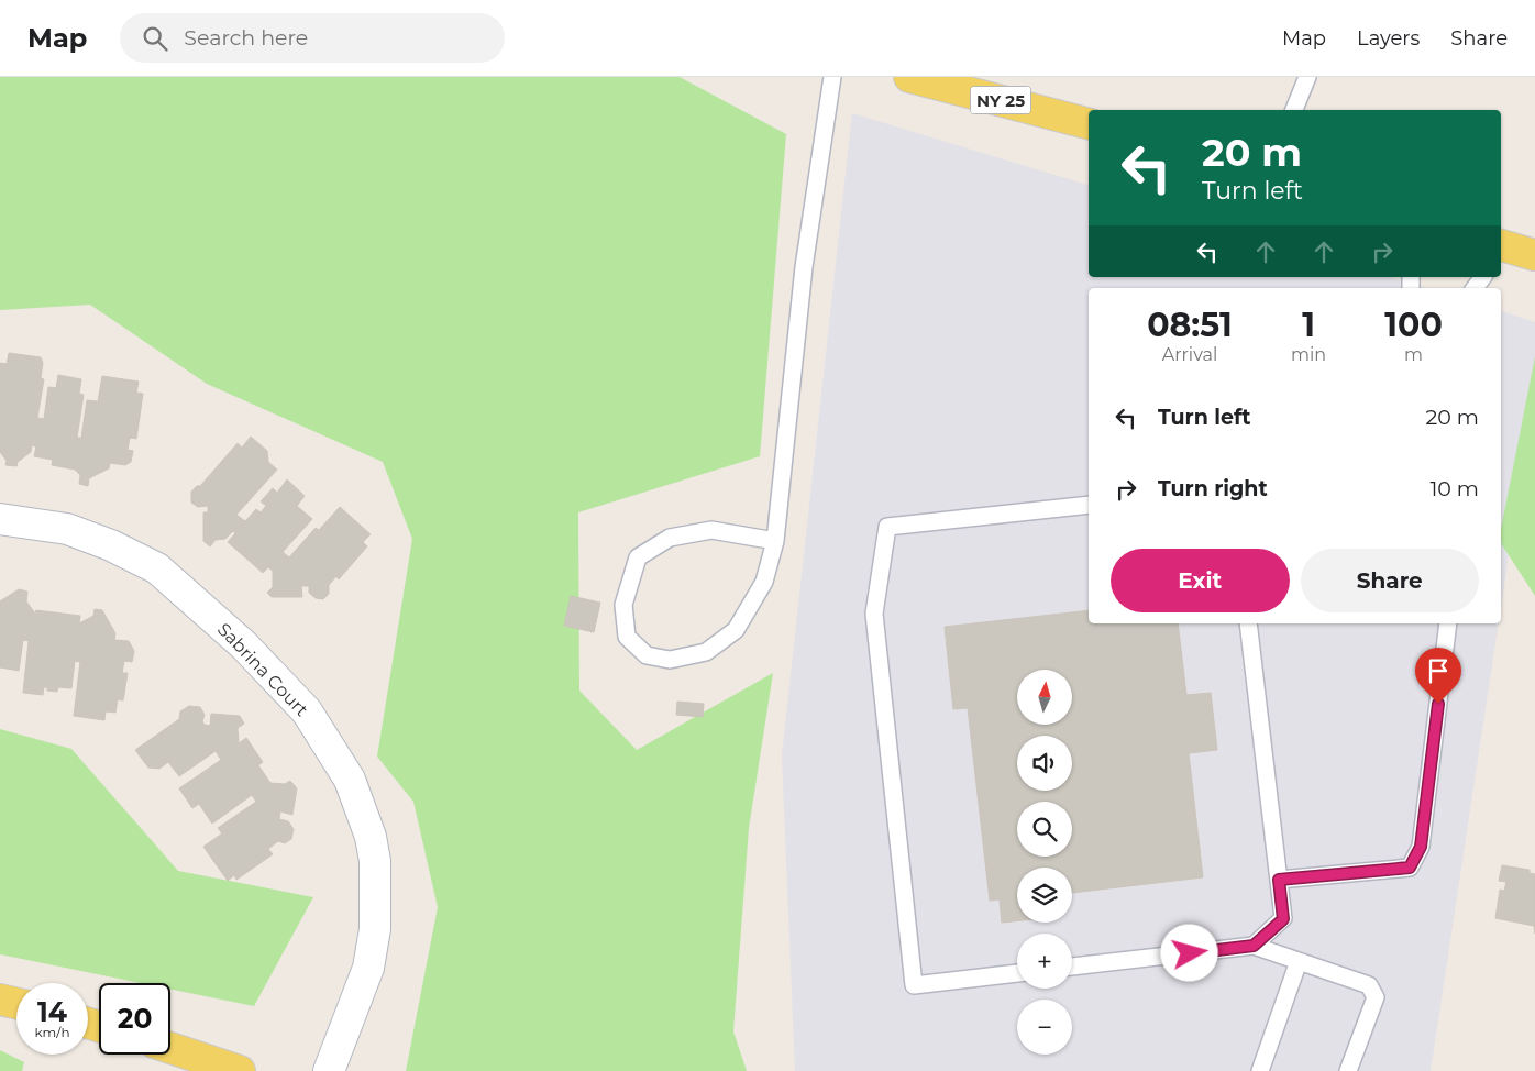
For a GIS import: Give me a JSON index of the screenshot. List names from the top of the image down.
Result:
{
  "streets": {
    "main road": ["NY 25"],
    "street": ["Sabrina Court"]
  },
  "north": "top",
  "page": {
    "header": "Map",
    "search": "Search here",
    "nav": ["Map", "Layers", "Share"],
    "turn": ["20 m", "Turn left"],
    "eta": [
      "08:51",
      "Arrival",
      "1",
      "min",
      "100",
      "m"
    ],
    "list": [
      {
        "name": "Turn left",
        "value": "20 m"
      },
      {
        "name": "Turn right",
        "value": "10 m"
      }
    ],
    "buttons": ["Exit", "Share"],
    "map_buttons": ["+", "−"],
    "speed": "14 km/h",
    "limit": "20"
  }
}
